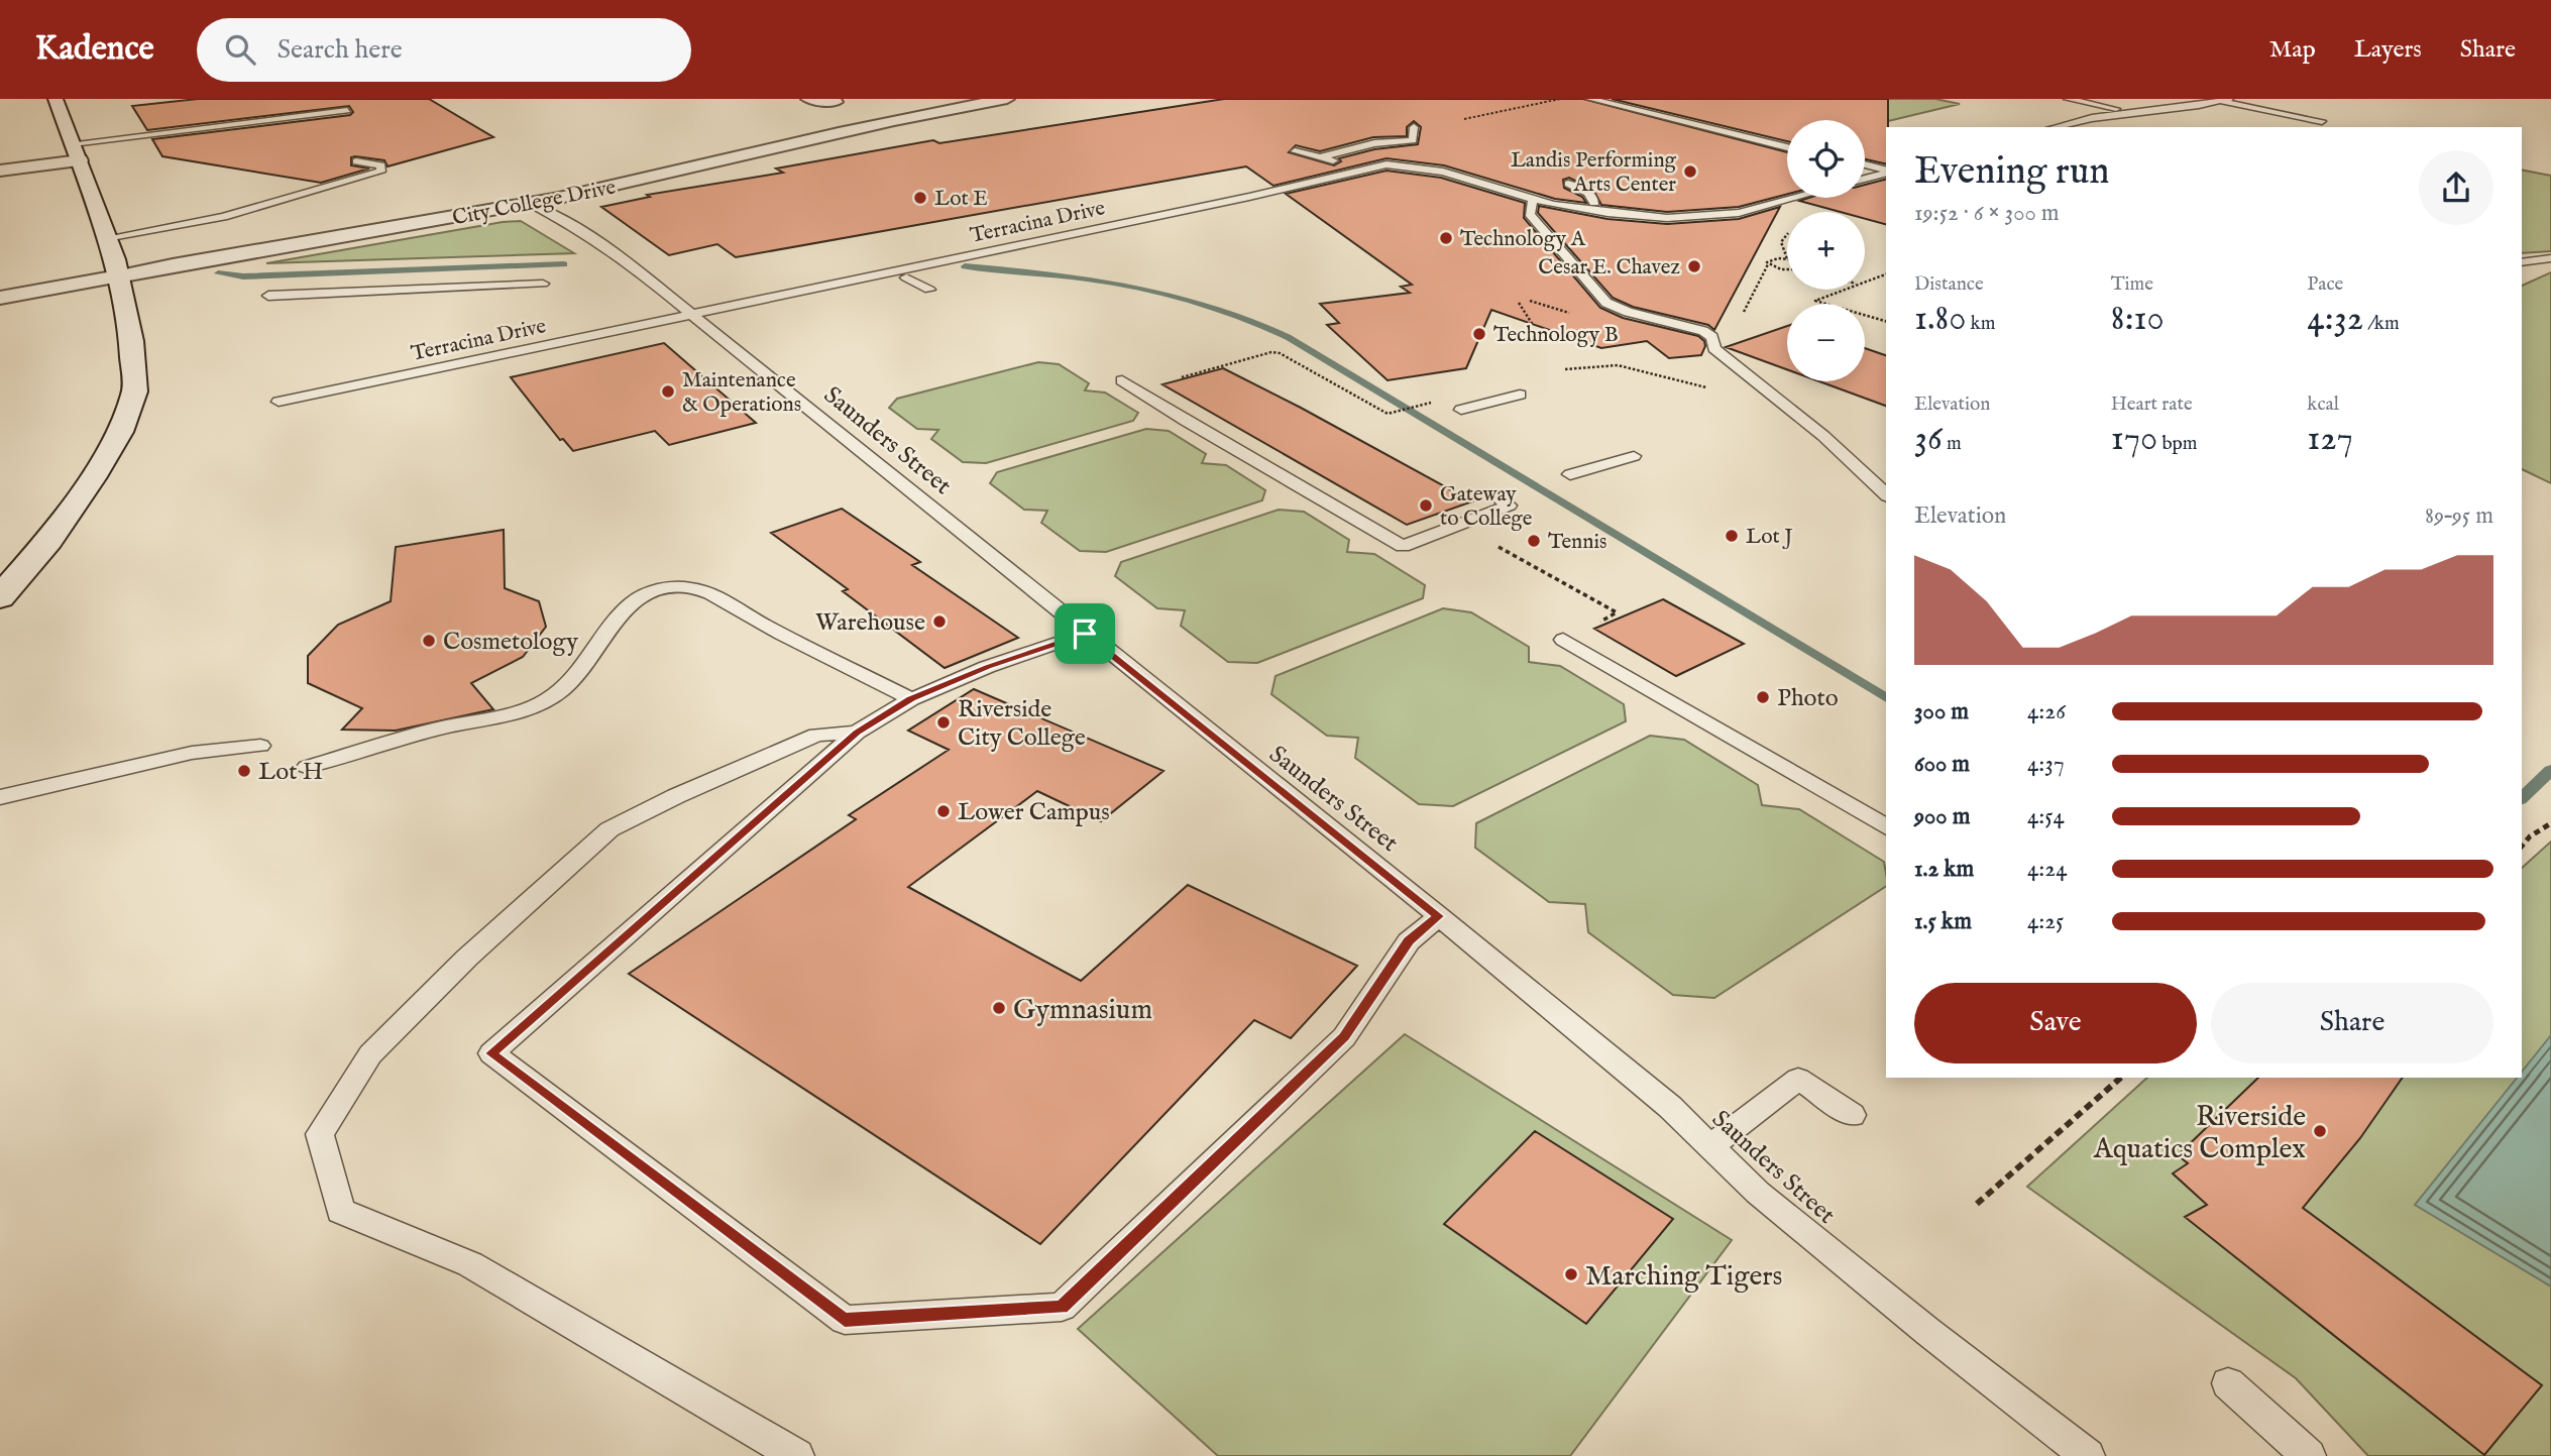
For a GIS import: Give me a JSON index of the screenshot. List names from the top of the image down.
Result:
{
  "streets": {
    "main road": ["City College Drive"],
    "lane": ["Terracina Drive", "Saunders Street"]
  },
  "crossings": [
    ["City College Drive", "Saunders Street"],
    ["Terracina Drive", "Saunders Street"]
  ],
  "places": [
    "Landis Performing Arts Center",
    "Lot E",
    "Technology A",
    "Cesar E. Chavez",
    "Technology B",
    "Maintenance & Operations",
    "Gateway to College",
    "Lot J",
    "Tennis",
    "Warehouse",
    "Cosmetology",
    "Photo",
    "Riverside City College",
    "Lot H",
    "Lower Campus",
    "Gymnasium",
    "Riverside Aquatics Complex",
    "Marching Tigers"
  ],
  "page": {
    "header": "Kadence",
    "search": "Search here",
    "nav": ["Map", "Layers", "Share"],
    "map_buttons": ["+", "−"],
    "heading": ["Evening run", "19:52 · 6 × 300 m"],
    "stats": [
      ["Distance", "1.80 km"],
      ["Time", "8:10"],
      ["Pace", "4:32 /km"],
      ["Elevation", "36 m"],
      ["Heart rate", "170 bpm"],
      ["kcal", "127"]
    ],
    "chart": ["Elevation", "89–95 m"],
    "list": [
      {
        "name": "300 m",
        "note": "4:26"
      },
      {
        "name": "600 m",
        "note": "4:37"
      },
      {
        "name": "900 m",
        "note": "4:54"
      },
      {
        "name": "1.2 km",
        "note": "4:24"
      },
      {
        "name": "1.5 km",
        "note": "4:25"
      }
    ],
    "buttons": ["Save", "Share"]
  }
}
